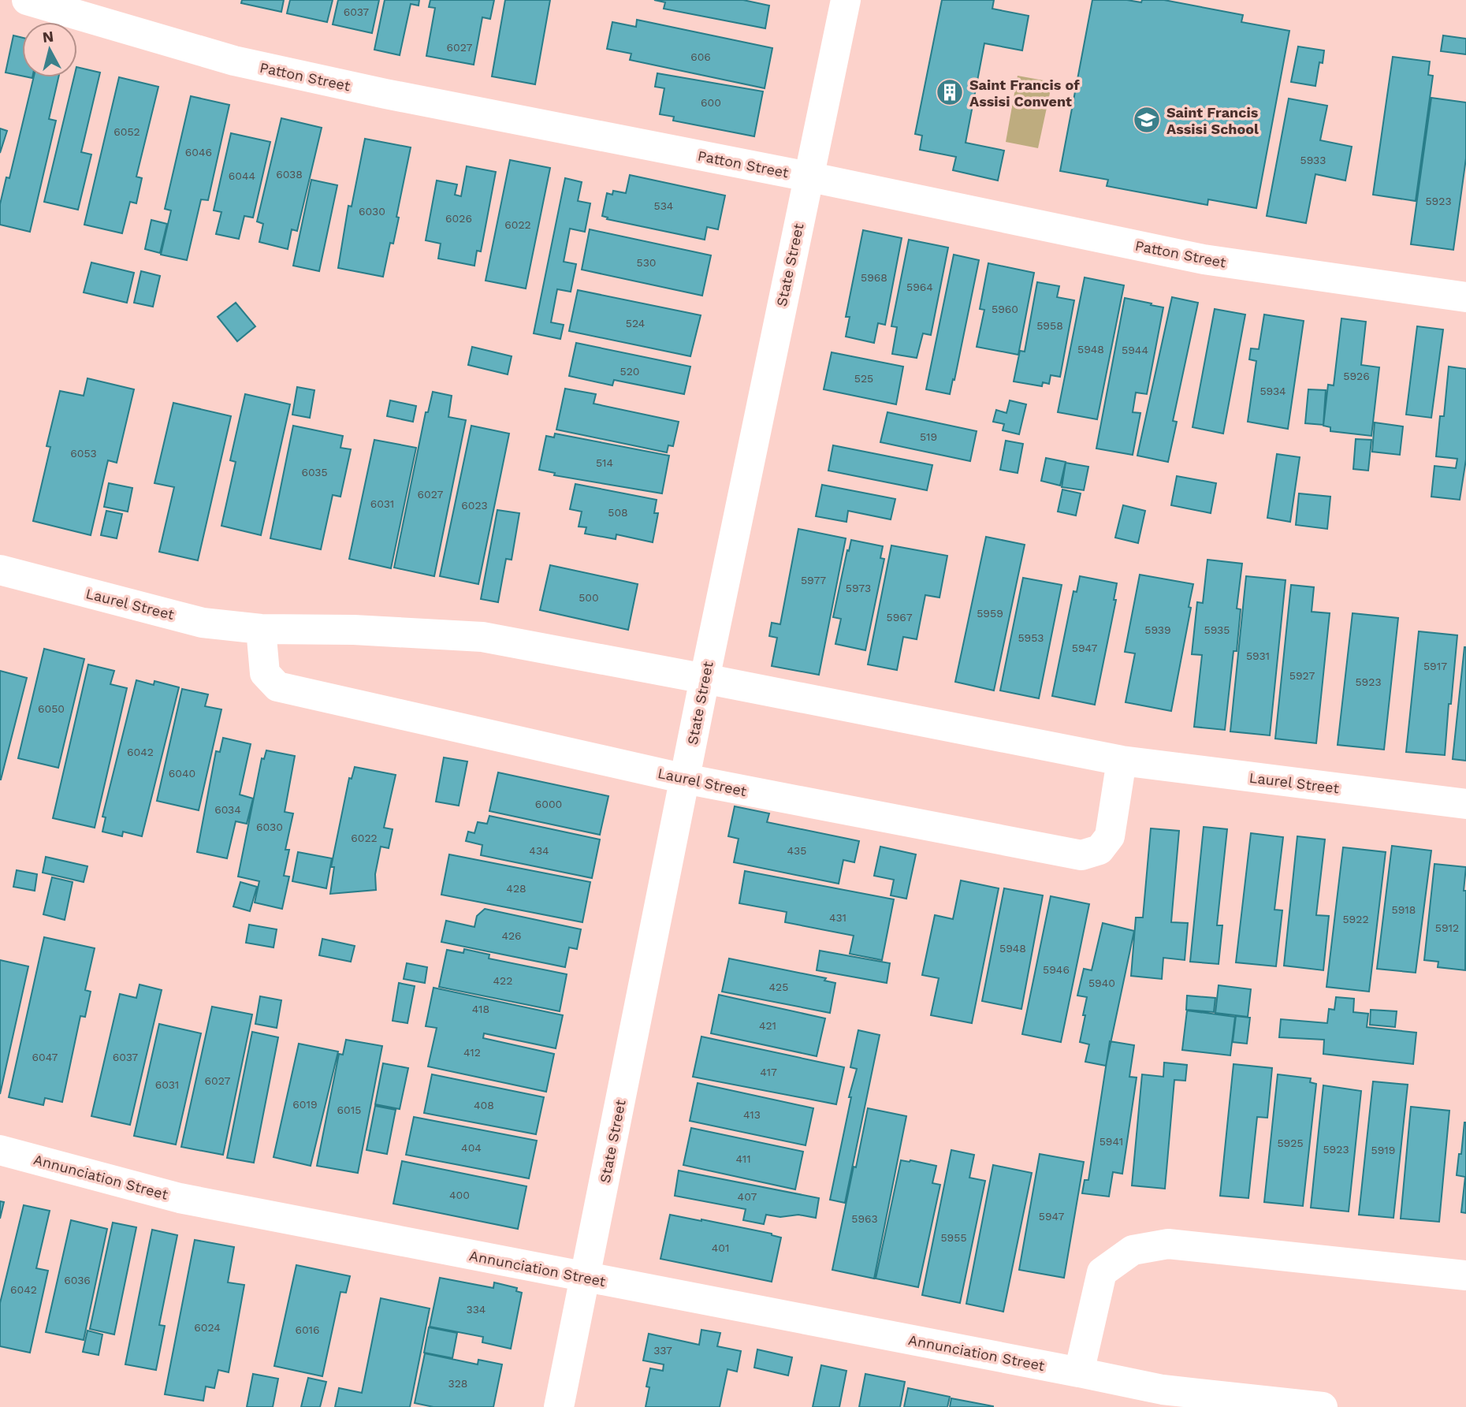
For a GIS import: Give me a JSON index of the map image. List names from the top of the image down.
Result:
{
  "streets": {
    "street": [
      "Patton Street",
      "State Street",
      "Laurel Street",
      "Annunciation Street"
    ]
  },
  "crossings": [
    ["Patton Street", "State Street"],
    ["State Street", "Laurel Street"],
    ["State Street", "Annunciation Street"]
  ],
  "places": {
    "building": ["Saint Francis of Assisi Convent"],
    "school or university": ["Saint Francis Assisi School"]
  },
  "house_numbers": [
    "6037",
    "6027",
    "606",
    "600",
    "6052",
    "6046",
    "5933",
    "6038",
    "6044",
    "5923",
    "534",
    "6030",
    "6026",
    "6022",
    "530",
    "5968",
    "5964",
    "5960",
    "524",
    "5958",
    "5948",
    "5944",
    "520",
    "5926",
    "525",
    "5934",
    "519",
    "6053",
    "514",
    "6035",
    "6027",
    "6031",
    "6023",
    "508",
    "5977",
    "5973",
    "500",
    "5959",
    "5967",
    "5939",
    "5935",
    "5953",
    "5947",
    "5931",
    "5917",
    "5927",
    "5923",
    "6050",
    "6042",
    "6040",
    "6000",
    "6034",
    "6030",
    "6022",
    "434",
    "435",
    "428",
    "5918",
    "431",
    "5922",
    "5912",
    "426",
    "5948",
    "5946",
    "422",
    "5940",
    "425",
    "418",
    "421",
    "412",
    "6047",
    "6037",
    "417",
    "6027",
    "6031",
    "6019",
    "408",
    "6015",
    "413",
    "5941",
    "5925",
    "404",
    "5923",
    "5919",
    "411",
    "400",
    "407",
    "5947",
    "5963",
    "5955",
    "401",
    "6036",
    "6042",
    "334",
    "6024",
    "6016",
    "337",
    "328"
  ],
  "north": "top"
}
